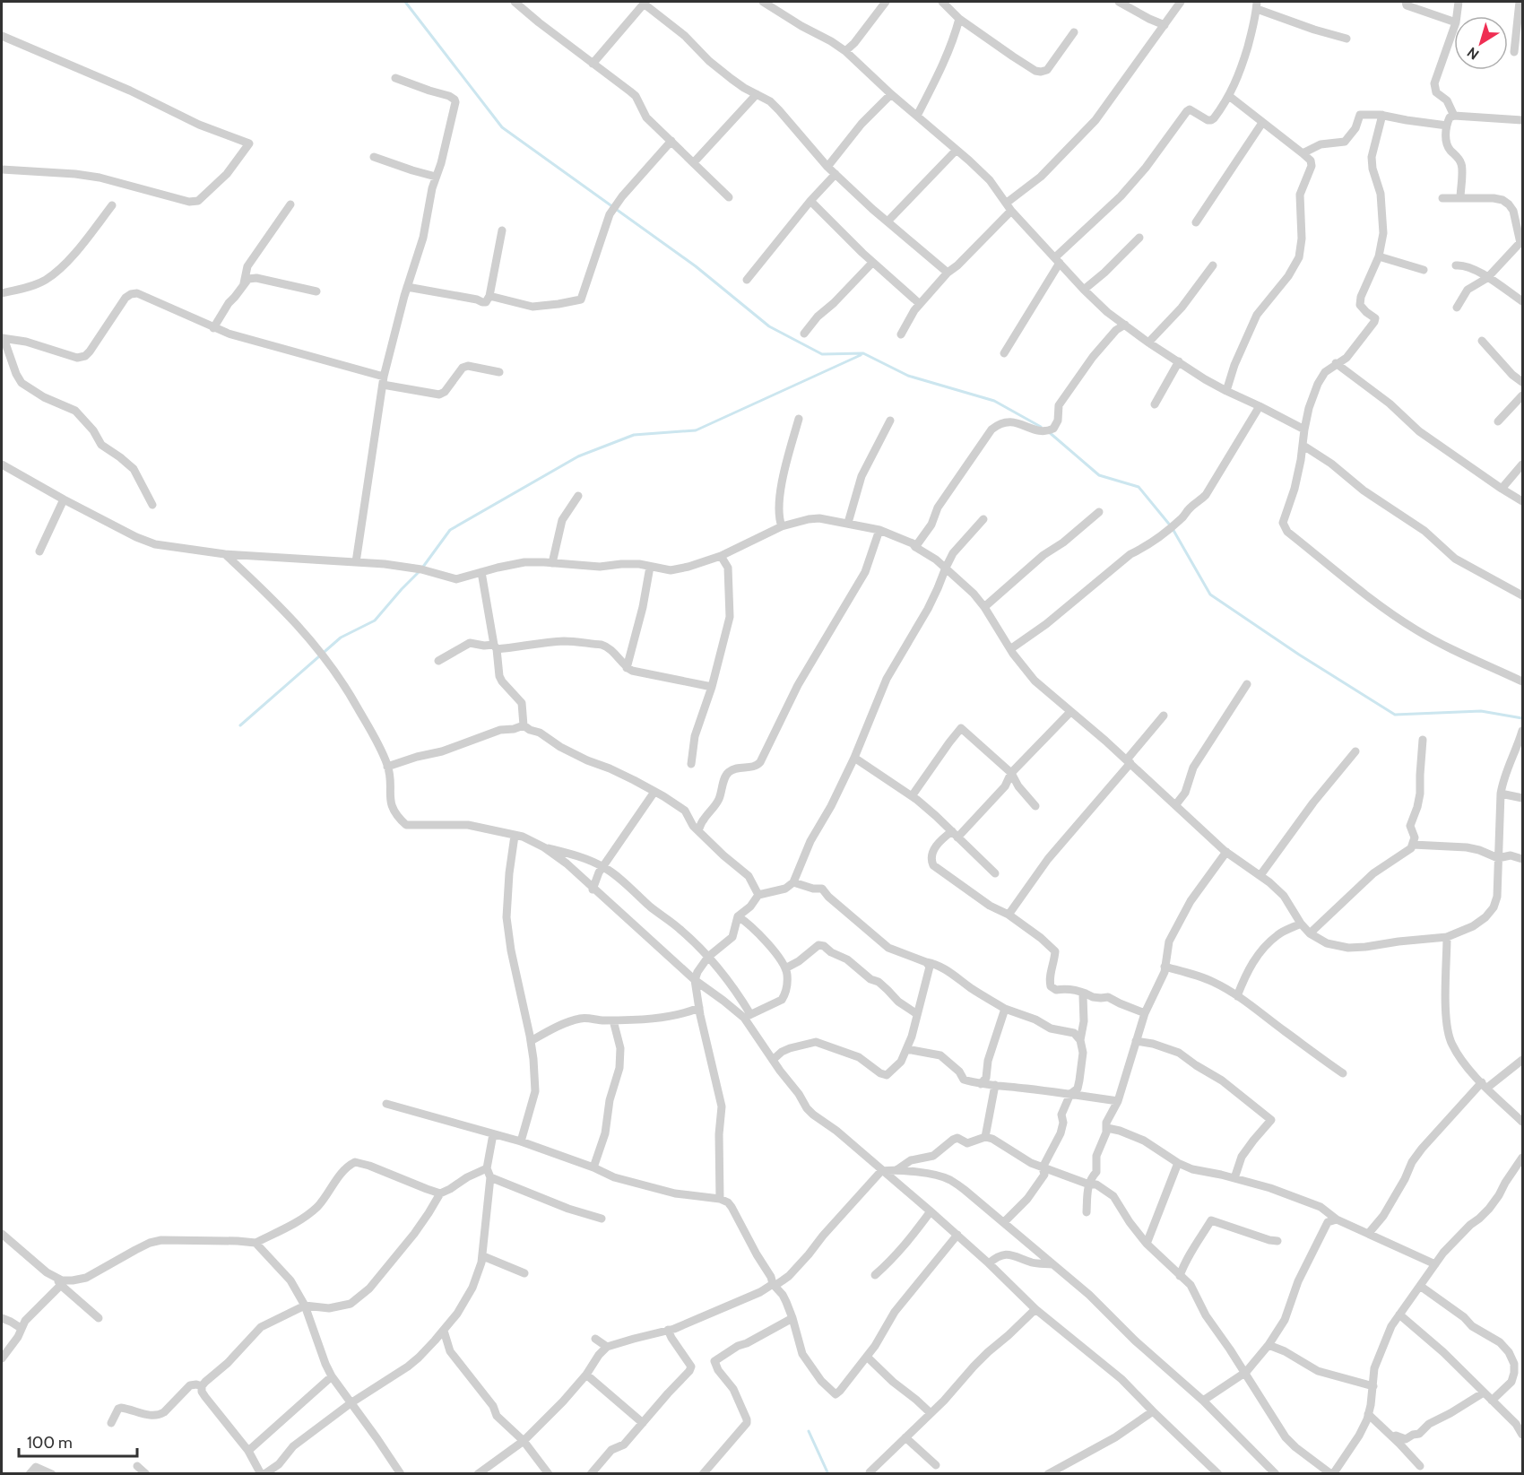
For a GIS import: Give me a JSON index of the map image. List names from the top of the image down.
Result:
{
  "scale_bar": "100 m",
  "north": "bottom left"
}
